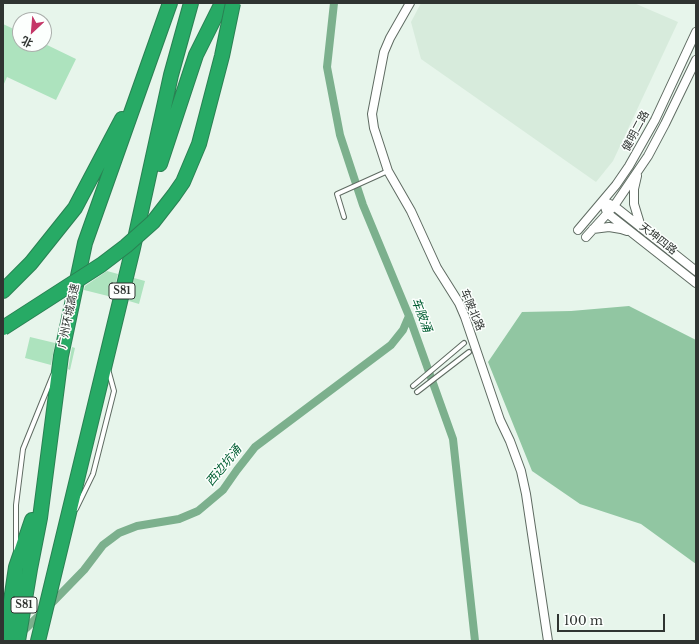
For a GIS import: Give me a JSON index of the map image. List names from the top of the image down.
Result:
{
  "streets": {
    "highway": ["S81", "广州环城高速"],
    "street": ["健明二路", "天坤四路", "车陂北路"]
  },
  "crossings": [
    ["健明二路", "天坤四路"]
  ],
  "water": ["车陂涌", "西边坑涌"],
  "scale_bar": "100 m",
  "north": "bottom left"
}
